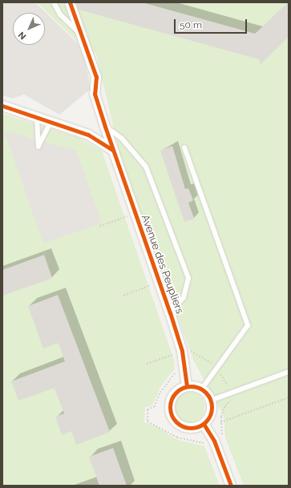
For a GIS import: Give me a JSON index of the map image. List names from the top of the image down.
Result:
{
  "streets": {
    "street": ["Avenue des Peupliers"]
  },
  "scale_bar": "50 m",
  "north": "bottom left"
}
